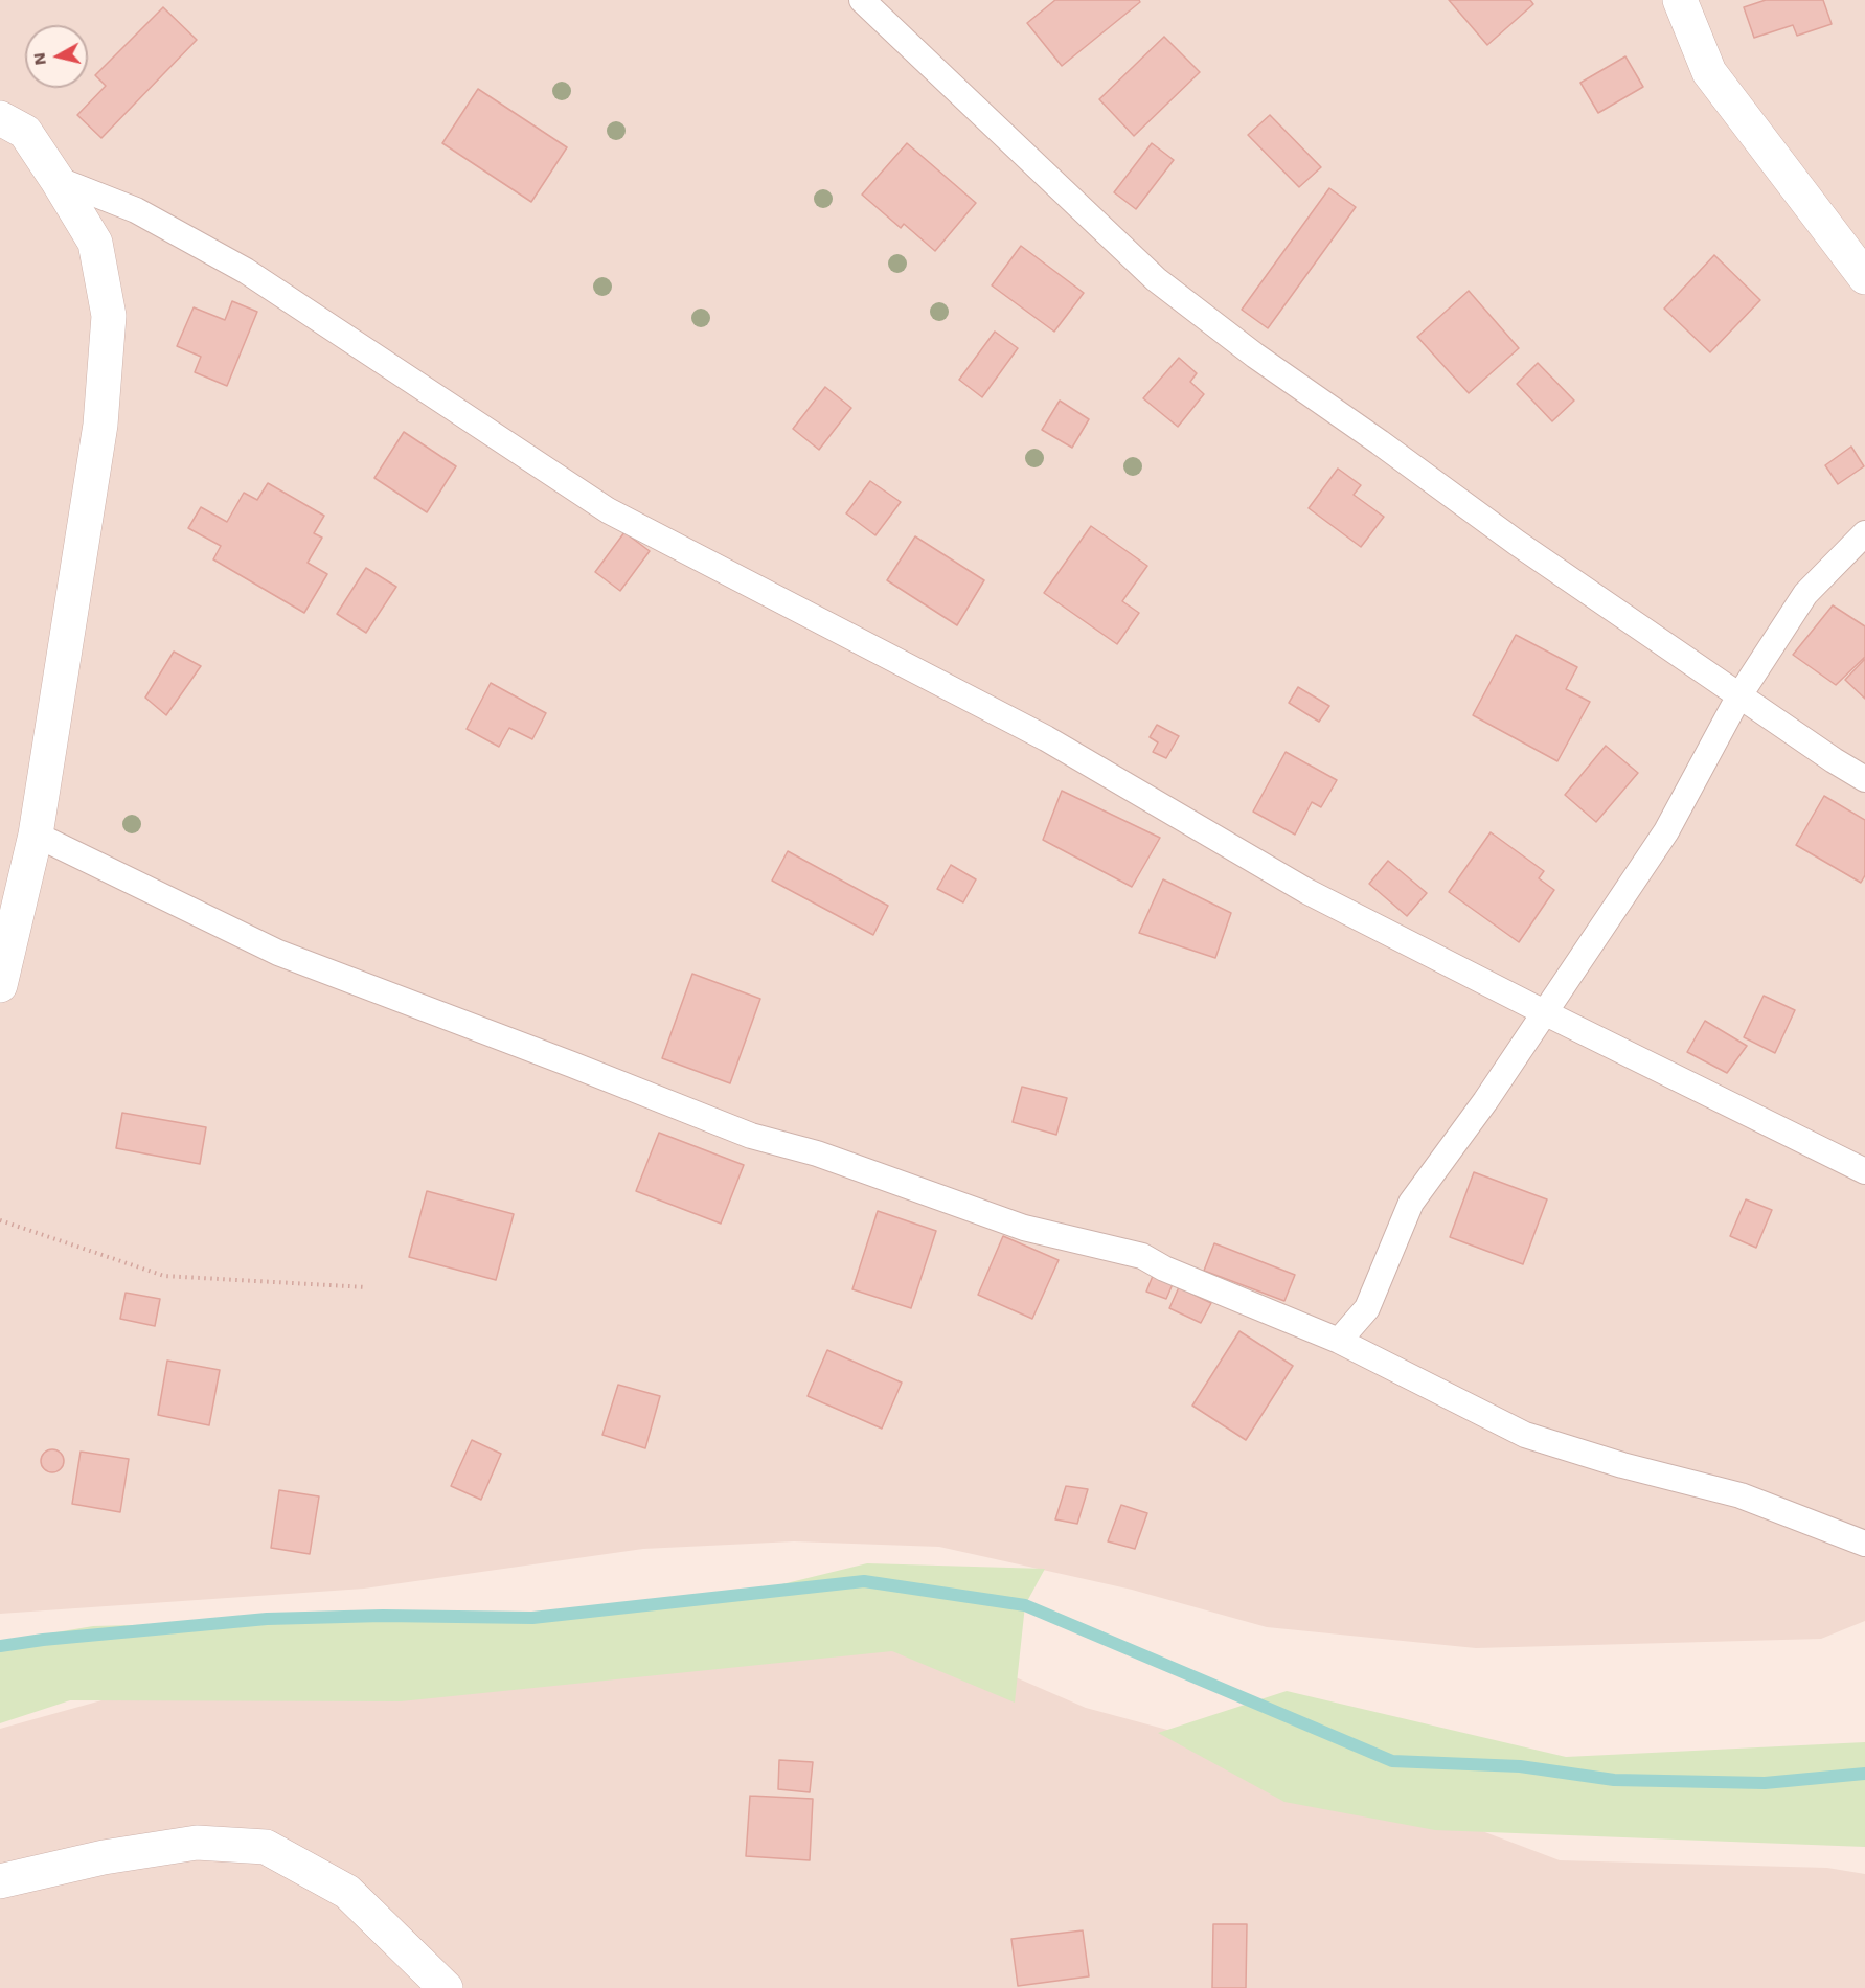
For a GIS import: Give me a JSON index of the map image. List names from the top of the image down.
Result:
{
  "north": "left"
}
